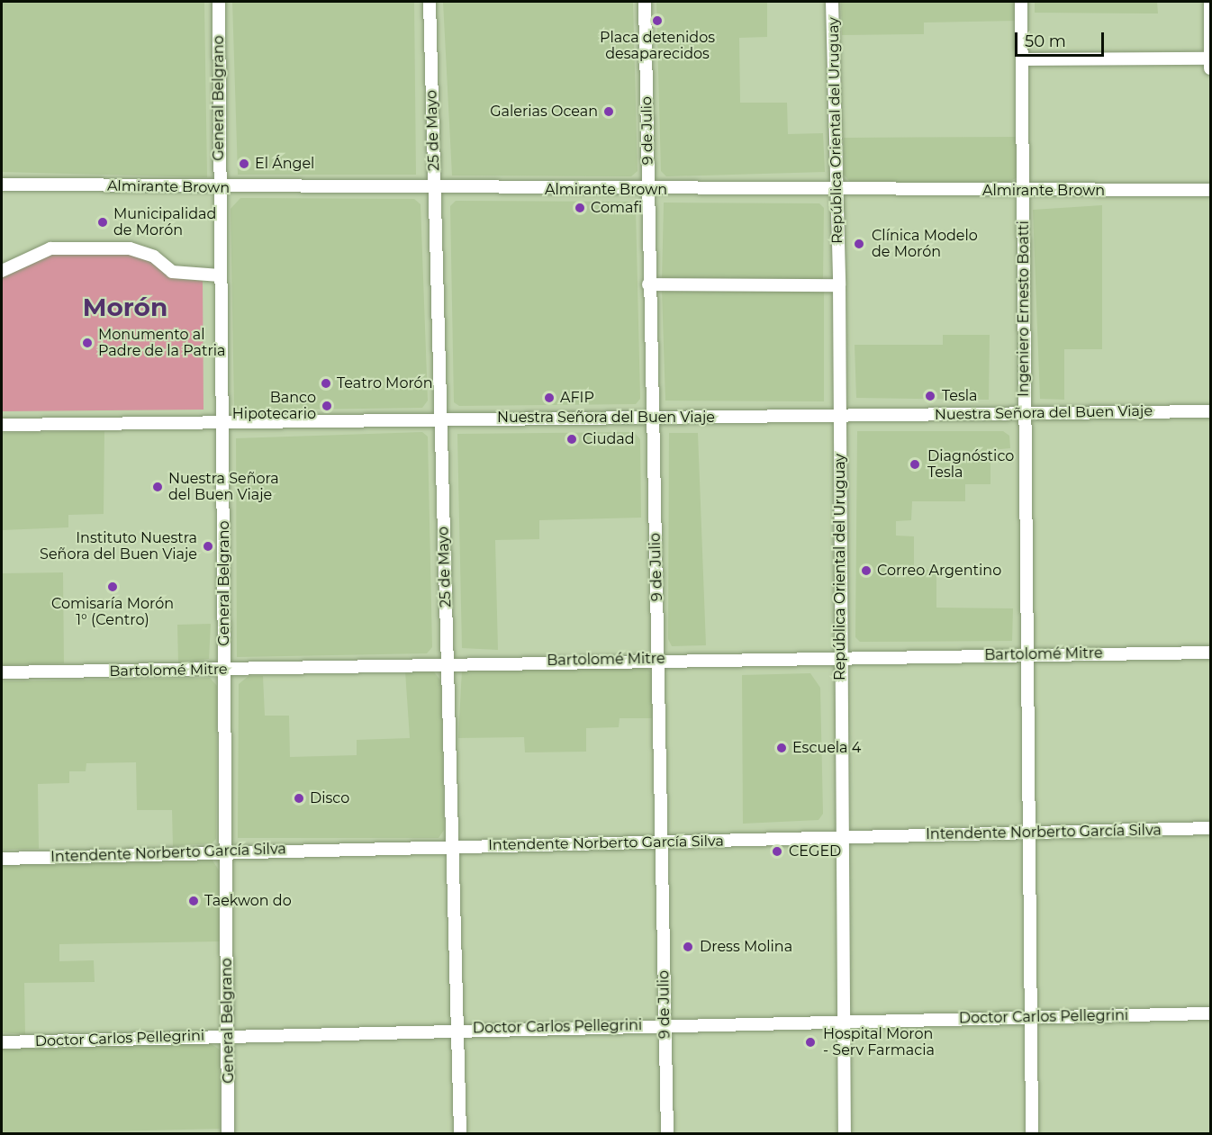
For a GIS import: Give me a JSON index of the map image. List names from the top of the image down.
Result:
{
  "streets": {
    "street": [
      "General Belgrano",
      "25 de Mayo",
      "9 de Julio",
      "República Oriental del Uruguay",
      "Almirante Brown",
      "Ingeniero Ernesto Boatti",
      "Nuestra Señora del Buen Viaje",
      "Bartolomé Mitre",
      "Intendente Norberto García Silva",
      "Doctor Carlos Pellegrini"
    ]
  },
  "crossings": [
    ["General Belgrano", "Almirante Brown"],
    ["General Belgrano", "Nuestra Señora del Buen Viaje"],
    ["General Belgrano", "Bartolomé Mitre"],
    ["General Belgrano", "Intendente Norberto García Silva"],
    ["General Belgrano", "Doctor Carlos Pellegrini"],
    ["25 de Mayo", "Almirante Brown"],
    ["25 de Mayo", "Nuestra Señora del Buen Viaje"],
    ["25 de Mayo", "Bartolomé Mitre"],
    ["25 de Mayo", "Intendente Norberto García Silva"],
    ["25 de Mayo", "Doctor Carlos Pellegrini"],
    ["9 de Julio", "Almirante Brown"],
    ["9 de Julio", "Nuestra Señora del Buen Viaje"],
    ["9 de Julio", "Bartolomé Mitre"],
    ["9 de Julio", "Intendente Norberto García Silva"],
    ["9 de Julio", "Doctor Carlos Pellegrini"],
    ["República Oriental del Uruguay", "Almirante Brown"],
    ["República Oriental del Uruguay", "Nuestra Señora del Buen Viaje"],
    ["República Oriental del Uruguay", "Bartolomé Mitre"],
    ["República Oriental del Uruguay", "Intendente Norberto García Silva"],
    ["República Oriental del Uruguay", "Doctor Carlos Pellegrini"],
    ["Almirante Brown", "Ingeniero Ernesto Boatti"],
    ["Ingeniero Ernesto Boatti", "Nuestra Señora del Buen Viaje"],
    ["Ingeniero Ernesto Boatti", "Bartolomé Mitre"],
    ["Ingeniero Ernesto Boatti", "Intendente Norberto García Silva"],
    ["Ingeniero Ernesto Boatti", "Doctor Carlos Pellegrini"]
  ],
  "districts": ["Morón"],
  "places": [
    "Placa detenidos desaparecidos",
    "Galerias Ocean",
    "El Ángel",
    "Comafi",
    "Municipalidad de Morón",
    "Clínica Modelo de Morón",
    "Monumento al Padre de la Patria",
    "Teatro Morón",
    "Tesla",
    "AFIP",
    "Banco Hipotecario",
    "Ciudad",
    "Diagnóstico Tesla",
    "Nuestra Señora del Buen Viaje",
    "Instituto Nuestra Señora del Buen Viaje",
    "Correo Argentino",
    "Comisaría Morón 1° (Centro)",
    "Escuela 4",
    "Disco",
    "CEGED",
    "Taekwon do",
    "Dress Molina",
    "Hospital Moron - Serv Farmacia"
  ],
  "scale_bar": "50 m"
}
